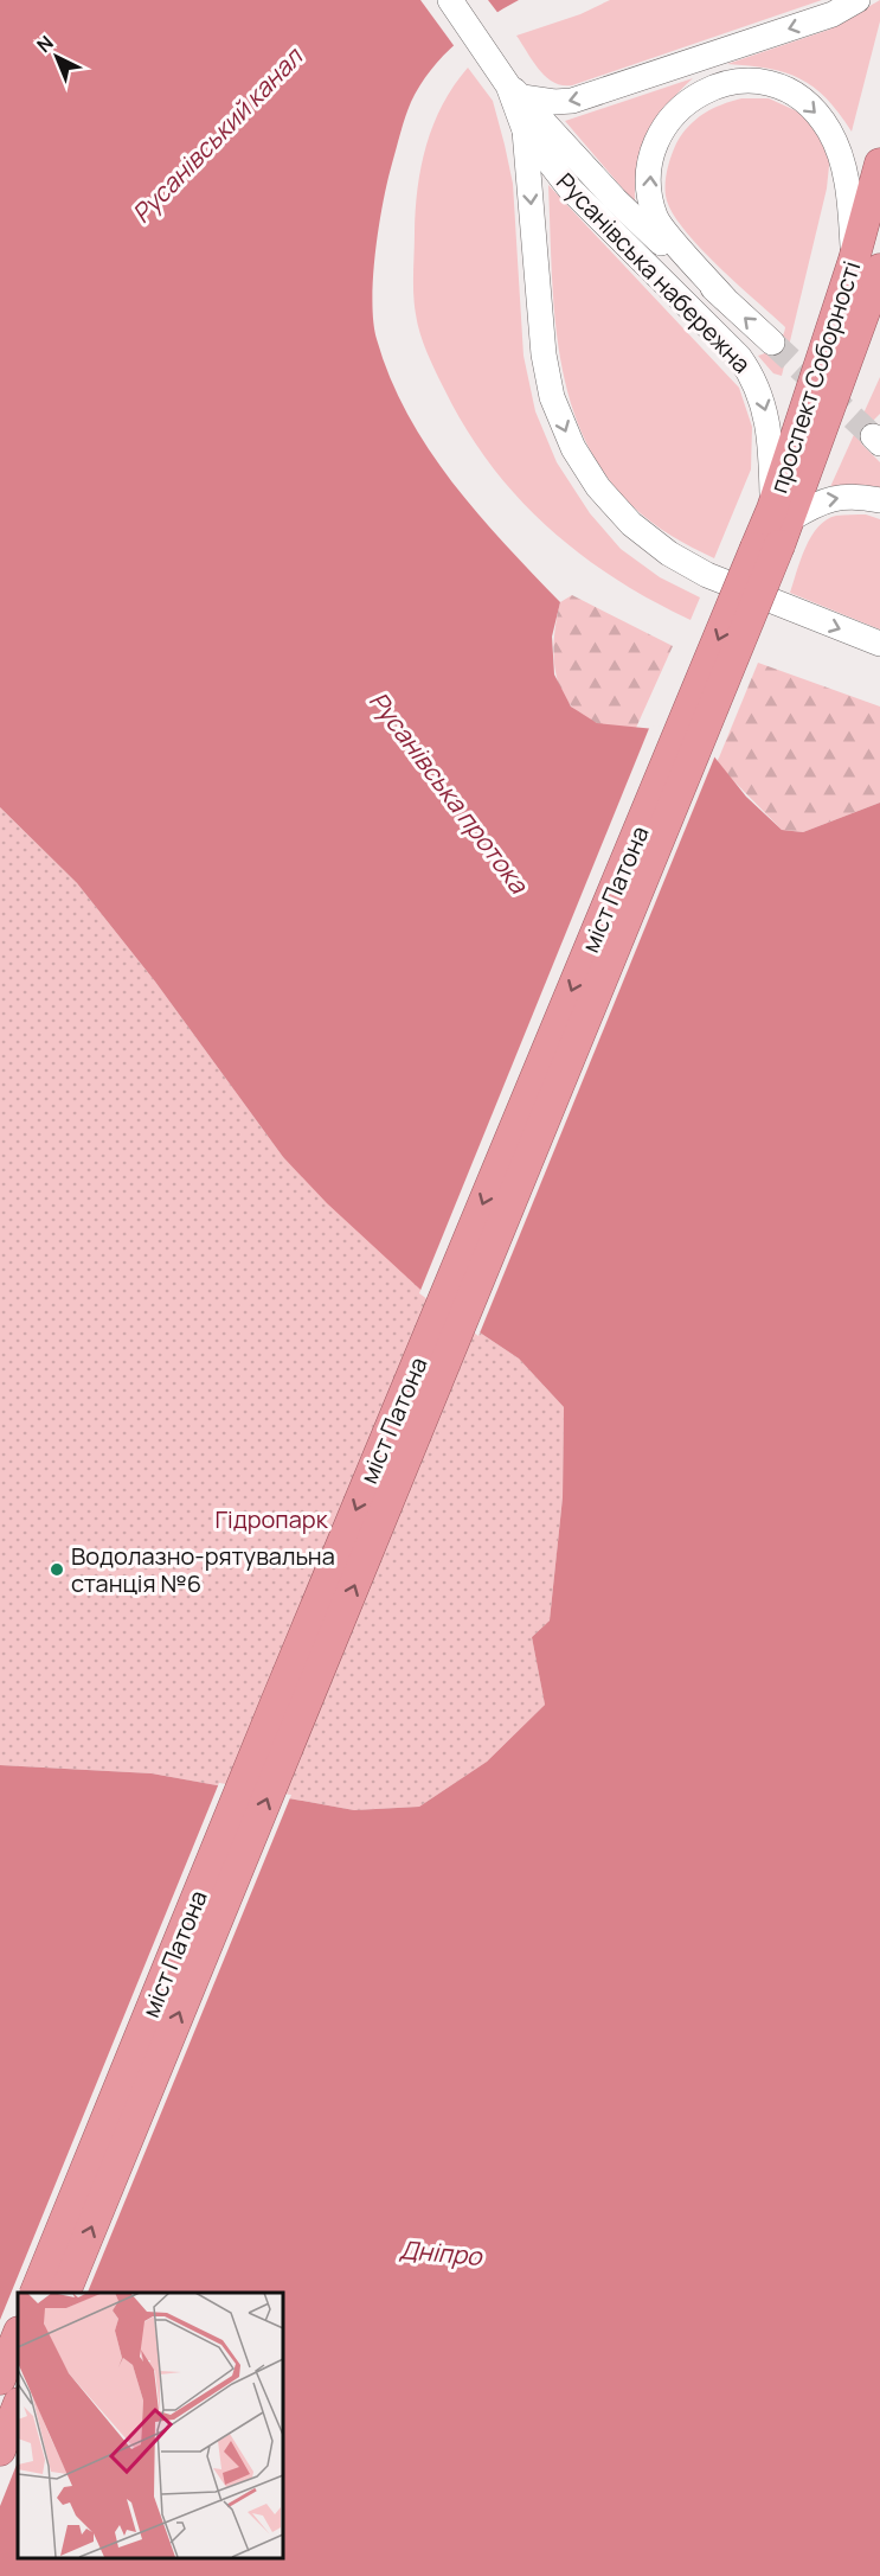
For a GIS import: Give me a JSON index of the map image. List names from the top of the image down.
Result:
{
  "streets": {
    "highway": ["проспект Соборності", "міст Патона"],
    "main road": ["Русанівська набережна"]
  },
  "crossings": [
    ["Русанівська набережна", "проспект Соборності"],
    ["Русанівська набережна", "міст Патона"],
    ["проспект Соборності", "міст Патона"]
  ],
  "one_way": ["Русанівська набережна"],
  "water": ["Русанівський канал", "Русанівська протока", "Дніпро"],
  "parks": ["Гідропарк"],
  "places": ["Водолазно-рятувальна станція №6"],
  "north": "top left"
}
